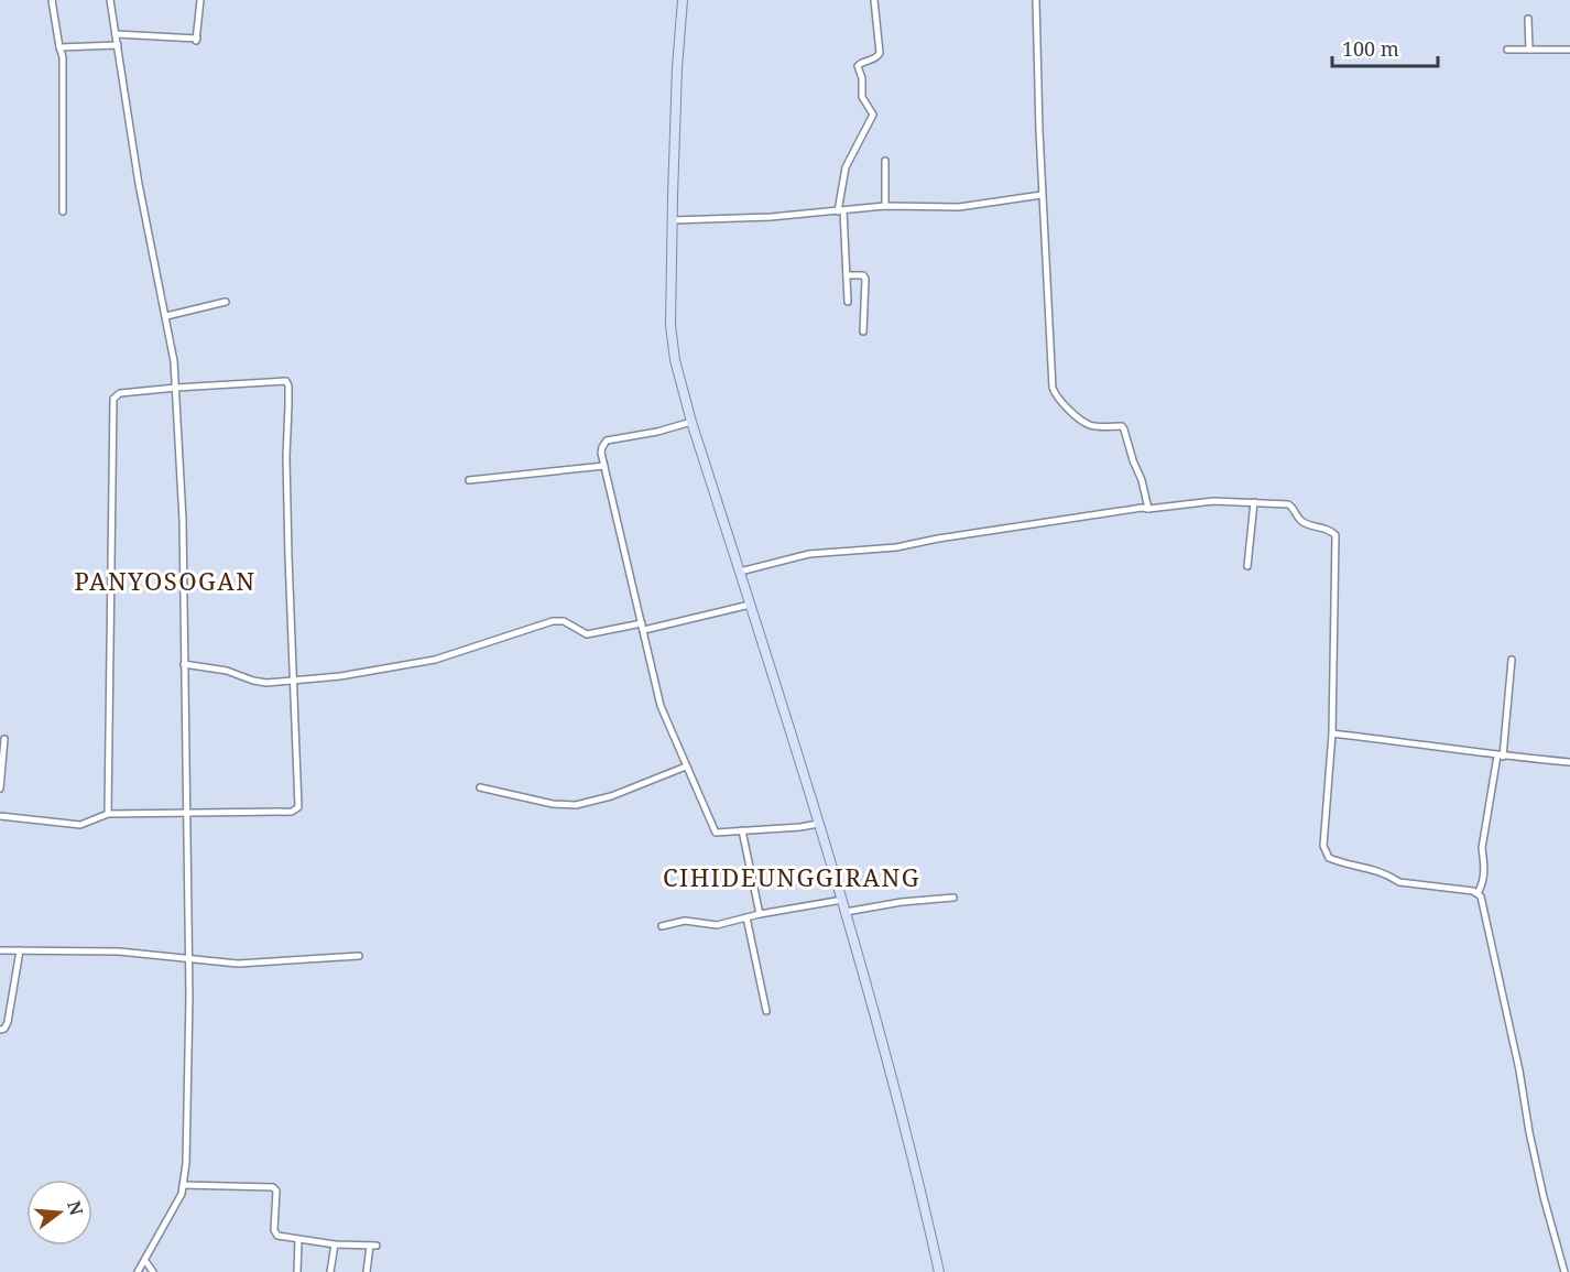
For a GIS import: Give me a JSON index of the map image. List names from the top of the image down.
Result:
{
  "districts": ["PANYOSOGAN", "CIHIDEUNGGIRANG"],
  "scale_bar": "100 m",
  "north": "right"
}
